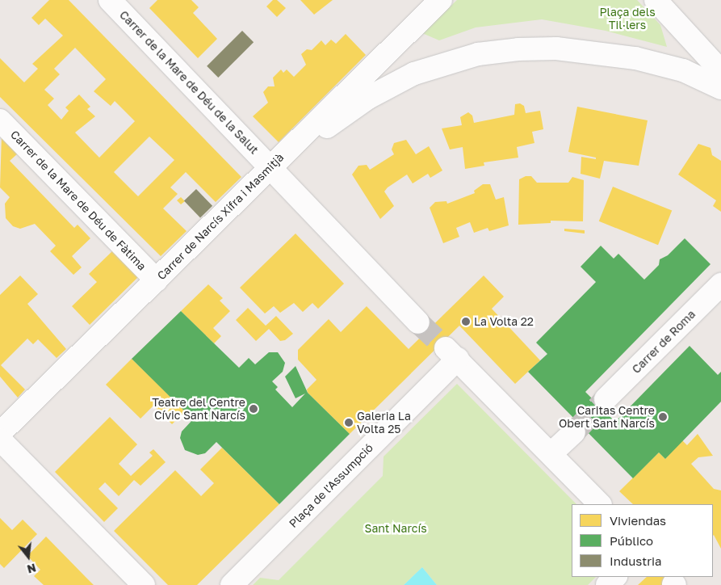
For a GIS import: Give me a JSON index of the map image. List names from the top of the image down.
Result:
{
  "streets": {
    "street": [
      "Carrer de la Mare de Déu de la Salut",
      "Carrer de la Mare de Déu de Fàtima",
      "Carrer de Narcís Xifra i Masmitjà",
      "Carrer de Roma",
      "Plaça de l'Assumpció"
    ]
  },
  "crossings": [
    ["Carrer de la Mare de Déu de la Salut", "Carrer de Narcís Xifra i Masmitjà"],
    ["Carrer de la Mare de Déu de Fàtima", "Carrer de Narcís Xifra i Masmitjà"]
  ],
  "parks": ["Plaça dels Til·lers", "Sant Narcís"],
  "places": [
    "La Volta 22",
    "Teatre del Centre Cívic Sant Narcís",
    "Caritas Centre Obert Sant Narcís",
    "Galeria La Volta 25"
  ],
  "legend": ["Viviendas", "Público", "Industria"],
  "north": "bottom"
}
